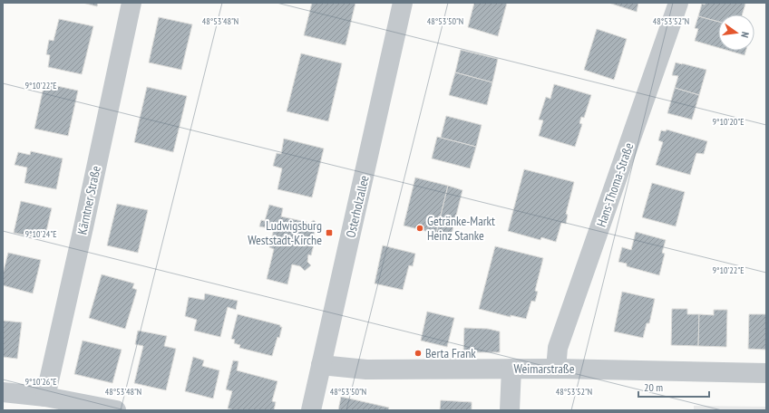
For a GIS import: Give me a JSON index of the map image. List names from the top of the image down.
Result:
{
  "streets": {
    "street": [
      "Hans-Thoma-Straße",
      "Kärntner Straße",
      "Osterholzallee",
      "Weimarstraße"
    ]
  },
  "crossings": [
    ["Hans-Thoma-Straße", "Weimarstraße"],
    ["Osterholzallee", "Weimarstraße"]
  ],
  "places": {
    "other": ["Getränke-Markt Heinz Stanke", "Berta Frank"],
    "transit": ["Ludwigsburg Weststadt-Kirche"]
  },
  "scale_bar": "20 m",
  "north": "right",
  "coordinates": [
    "48°53'50\"N",
    "48°53'52\"N",
    "48°53'48\"N",
    "9°10'22\"E",
    "9°10'20\"E",
    "9°10'24\"E",
    "9°10'26\"E"
  ]
}
